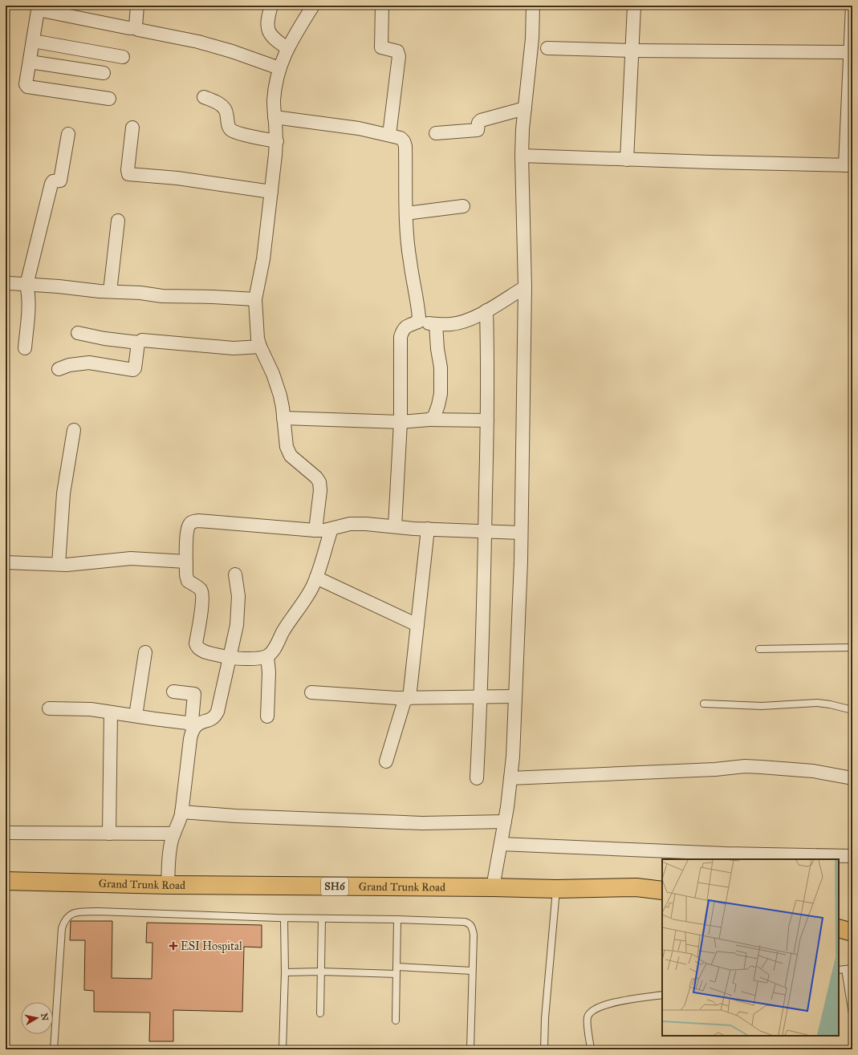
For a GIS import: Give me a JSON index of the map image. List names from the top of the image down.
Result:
{
  "streets": {
    "main road": ["Grand Trunk Road", "SH6"]
  },
  "places": {
    "health": ["ESI Hospital"]
  },
  "north": "right"
}
